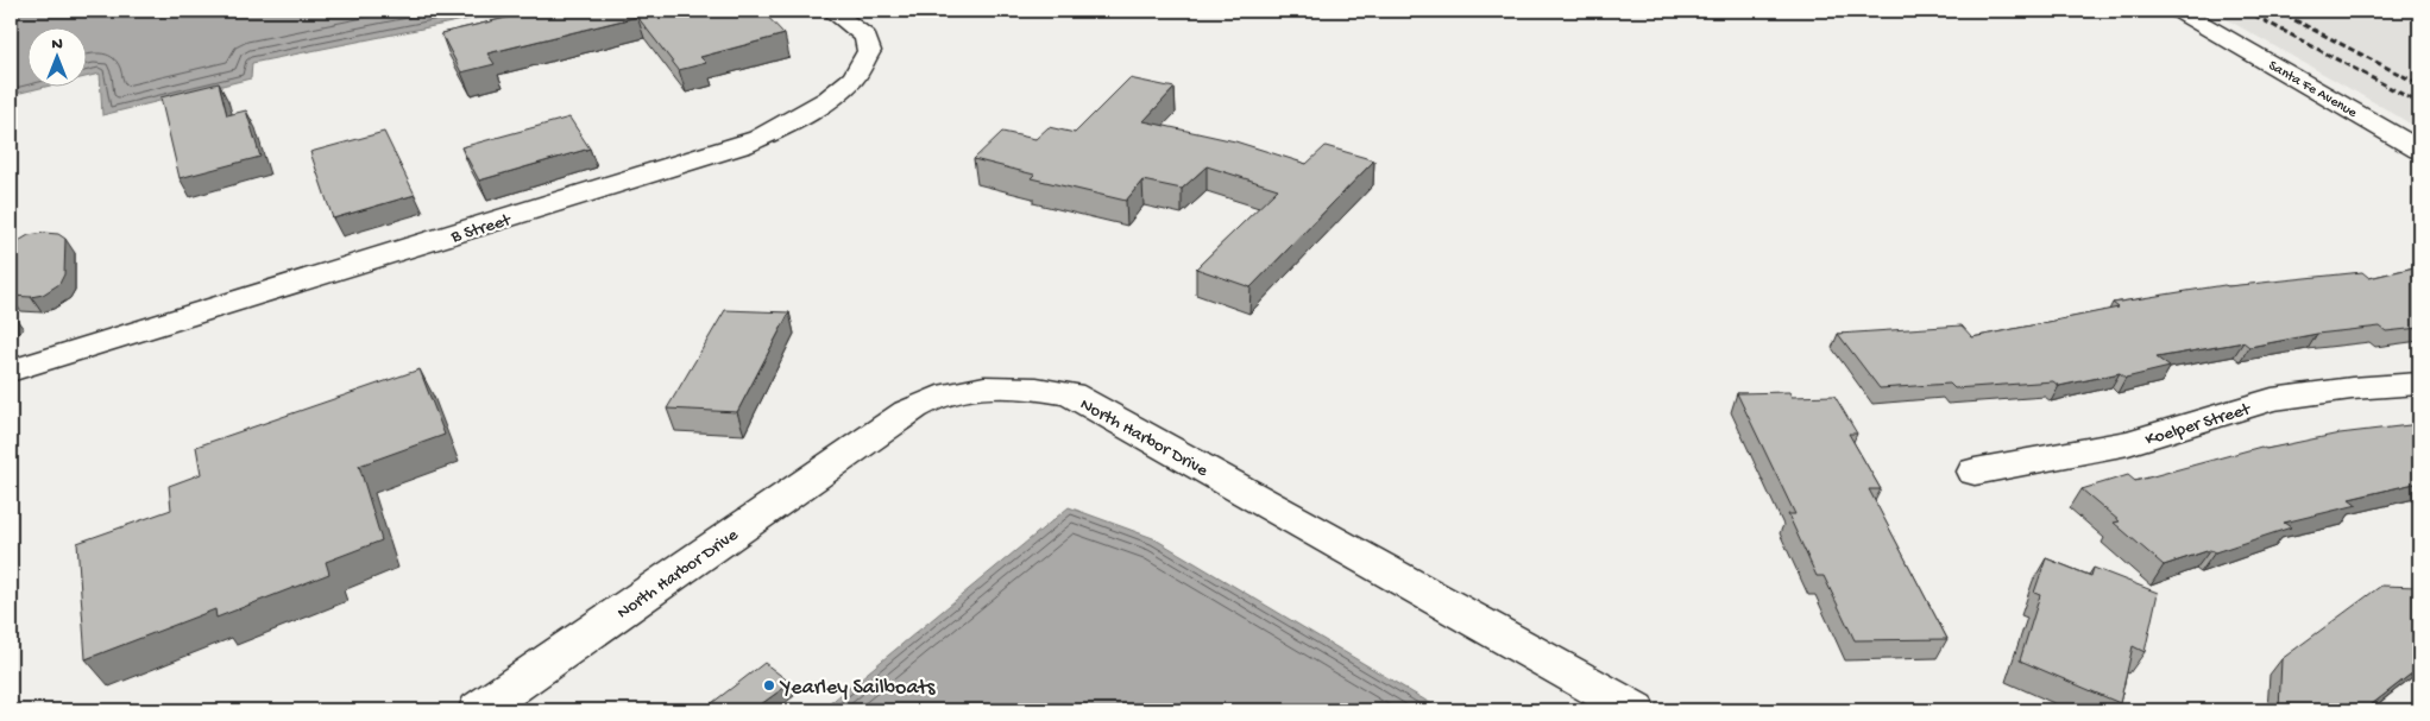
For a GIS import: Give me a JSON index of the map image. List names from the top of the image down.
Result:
{
  "streets": {
    "street": [
      "Santa Fe Avenue",
      "B Street",
      "Koelper Street",
      "North Harbor Drive"
    ]
  },
  "places": ["Yearley Sailboats"],
  "north": "top"
}
